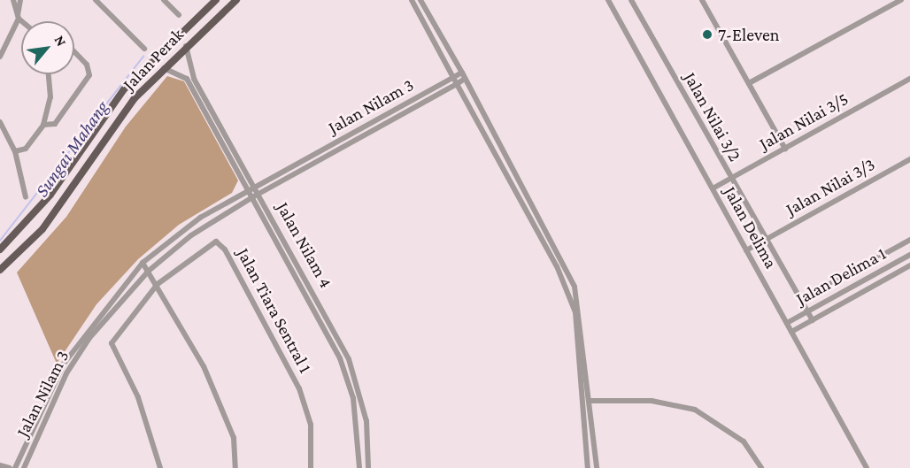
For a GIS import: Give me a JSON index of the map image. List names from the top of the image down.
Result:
{
  "streets": {
    "main road": ["Jalan Perak"],
    "street": [
      "Jalan Nilam 3",
      "Jalan Nilai 3/2",
      "Jalan Nilai 3/5",
      "Jalan Nilai 3/3",
      "Jalan Delima",
      "Jalan Nilam 4",
      "Jalan Delima 1",
      "Jalan Tiara Sentral 1"
    ]
  },
  "crossings": [
    ["Jalan Perak", "Jalan Nilam 4"],
    ["Jalan Nilam 3", "Jalan Nilam 4"],
    ["Jalan Nilai 3/2", "Jalan Nilai 3/5"],
    ["Jalan Nilai 3/2", "Jalan Nilai 3/3"],
    ["Jalan Nilai 3/2", "Jalan Delima 1"],
    ["Jalan Nilai 3/5", "Jalan Delima"],
    ["Jalan Nilai 3/3", "Jalan Delima"],
    ["Jalan Delima", "Jalan Delima 1"]
  ],
  "water": ["Sungai Mahang"],
  "places": ["7-Eleven"],
  "north": "top right"
}
